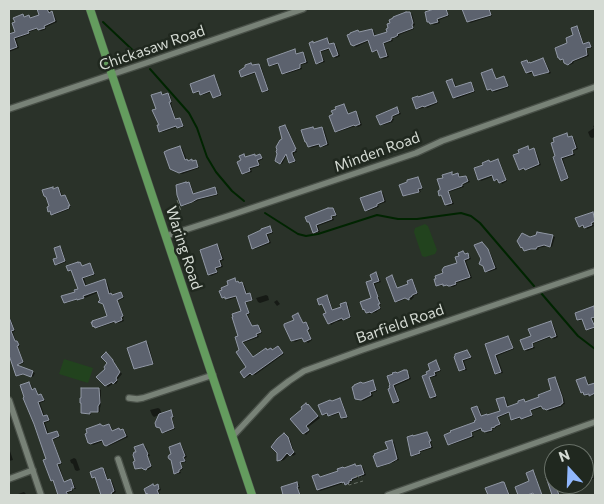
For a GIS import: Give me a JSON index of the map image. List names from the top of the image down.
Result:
{
  "streets": {
    "main road": ["Waring Road"],
    "street": ["Chickasaw Road", "Minden Road", "Barfield Road"]
  },
  "crossings": [
    ["Chickasaw Road", "Waring Road"],
    ["Minden Road", "Waring Road"],
    ["Waring Road", "Barfield Road"]
  ],
  "north": "top"
}
